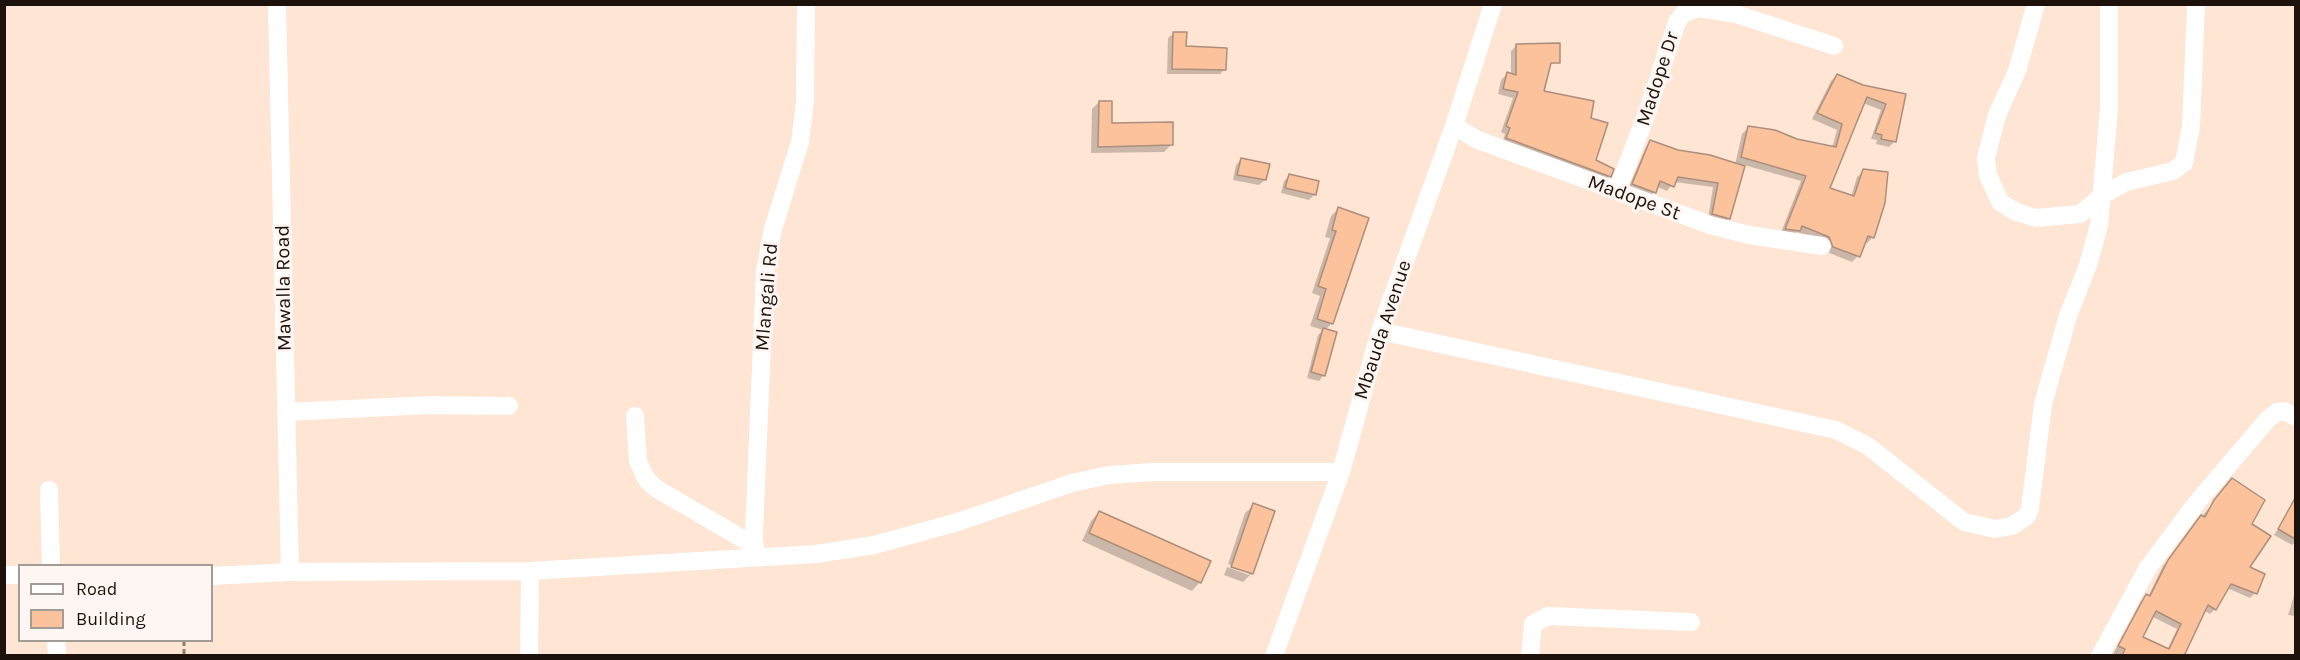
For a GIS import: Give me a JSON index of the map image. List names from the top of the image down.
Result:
{
  "streets": {
    "street": [
      "Madope Dr",
      "Madope St",
      "Mawalla Road",
      "Mlangali Rd",
      "Mbauda Avenue"
    ]
  },
  "crossings": [
    ["Madope Dr", "Madope St"],
    ["Madope St", "Mbauda Avenue"]
  ],
  "legend": ["Road", "Building"]
}
